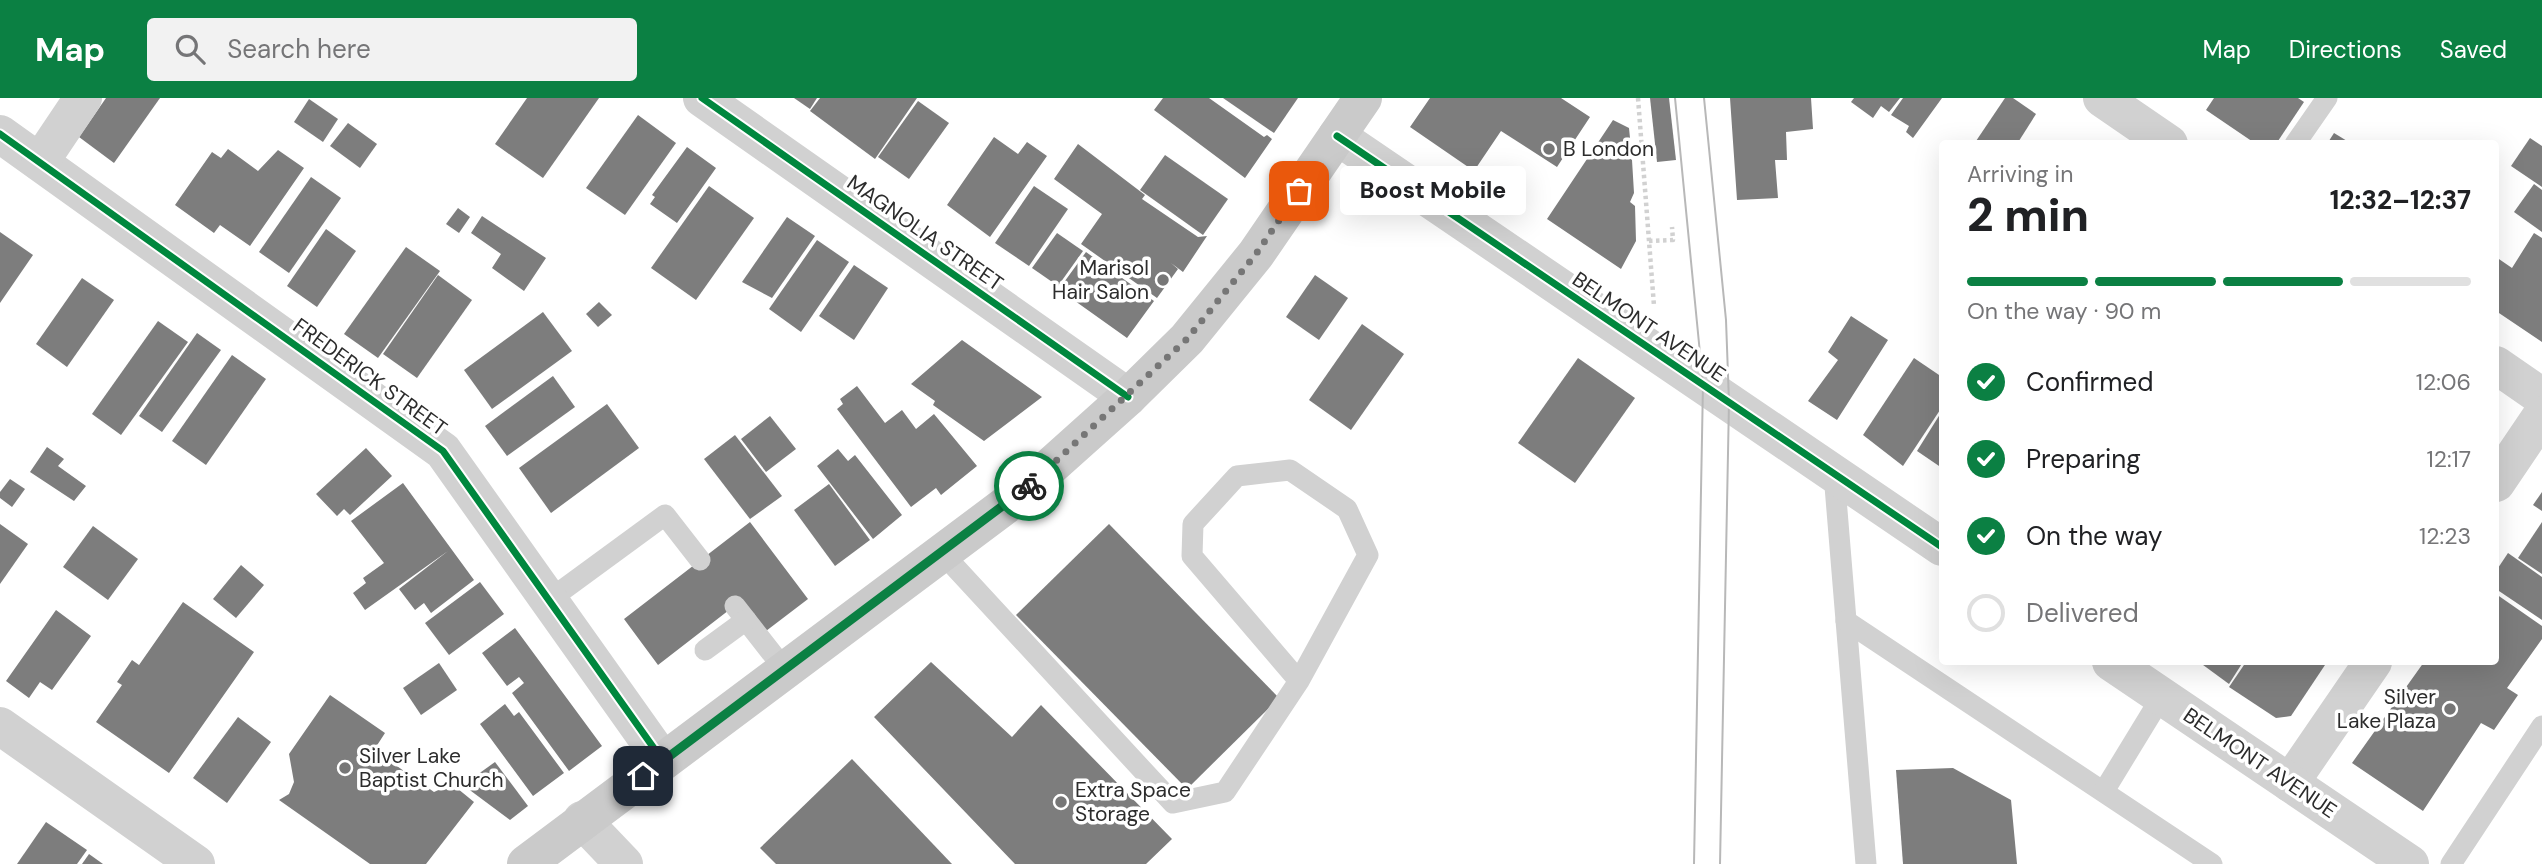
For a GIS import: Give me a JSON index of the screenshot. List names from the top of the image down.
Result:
{
  "streets": {
    "street": ["MAGNOLIA STREET", "BELMONT AVENUE", "FREDERICK STREET"]
  },
  "places": [
    "B London",
    "Boost Mobile",
    "Marisol Hair Salon",
    "Silver Lake Plaza",
    "Silver Lake Baptist Church",
    "Extra Space Storage"
  ],
  "page": {
    "header": "Map",
    "search": "Search here",
    "nav": ["Map", "Directions", "Saved"],
    "heading": ["2 min", "Arriving in", "12:32–12:37"],
    "bubble": "Boost Mobile",
    "bar": "On the way · 90 m",
    "list": [
      ["Confirmed", "12:06"],
      ["Preparing", "12:17"],
      ["On the way", "12:23"],
      "Delivered"
    ]
  }
}
